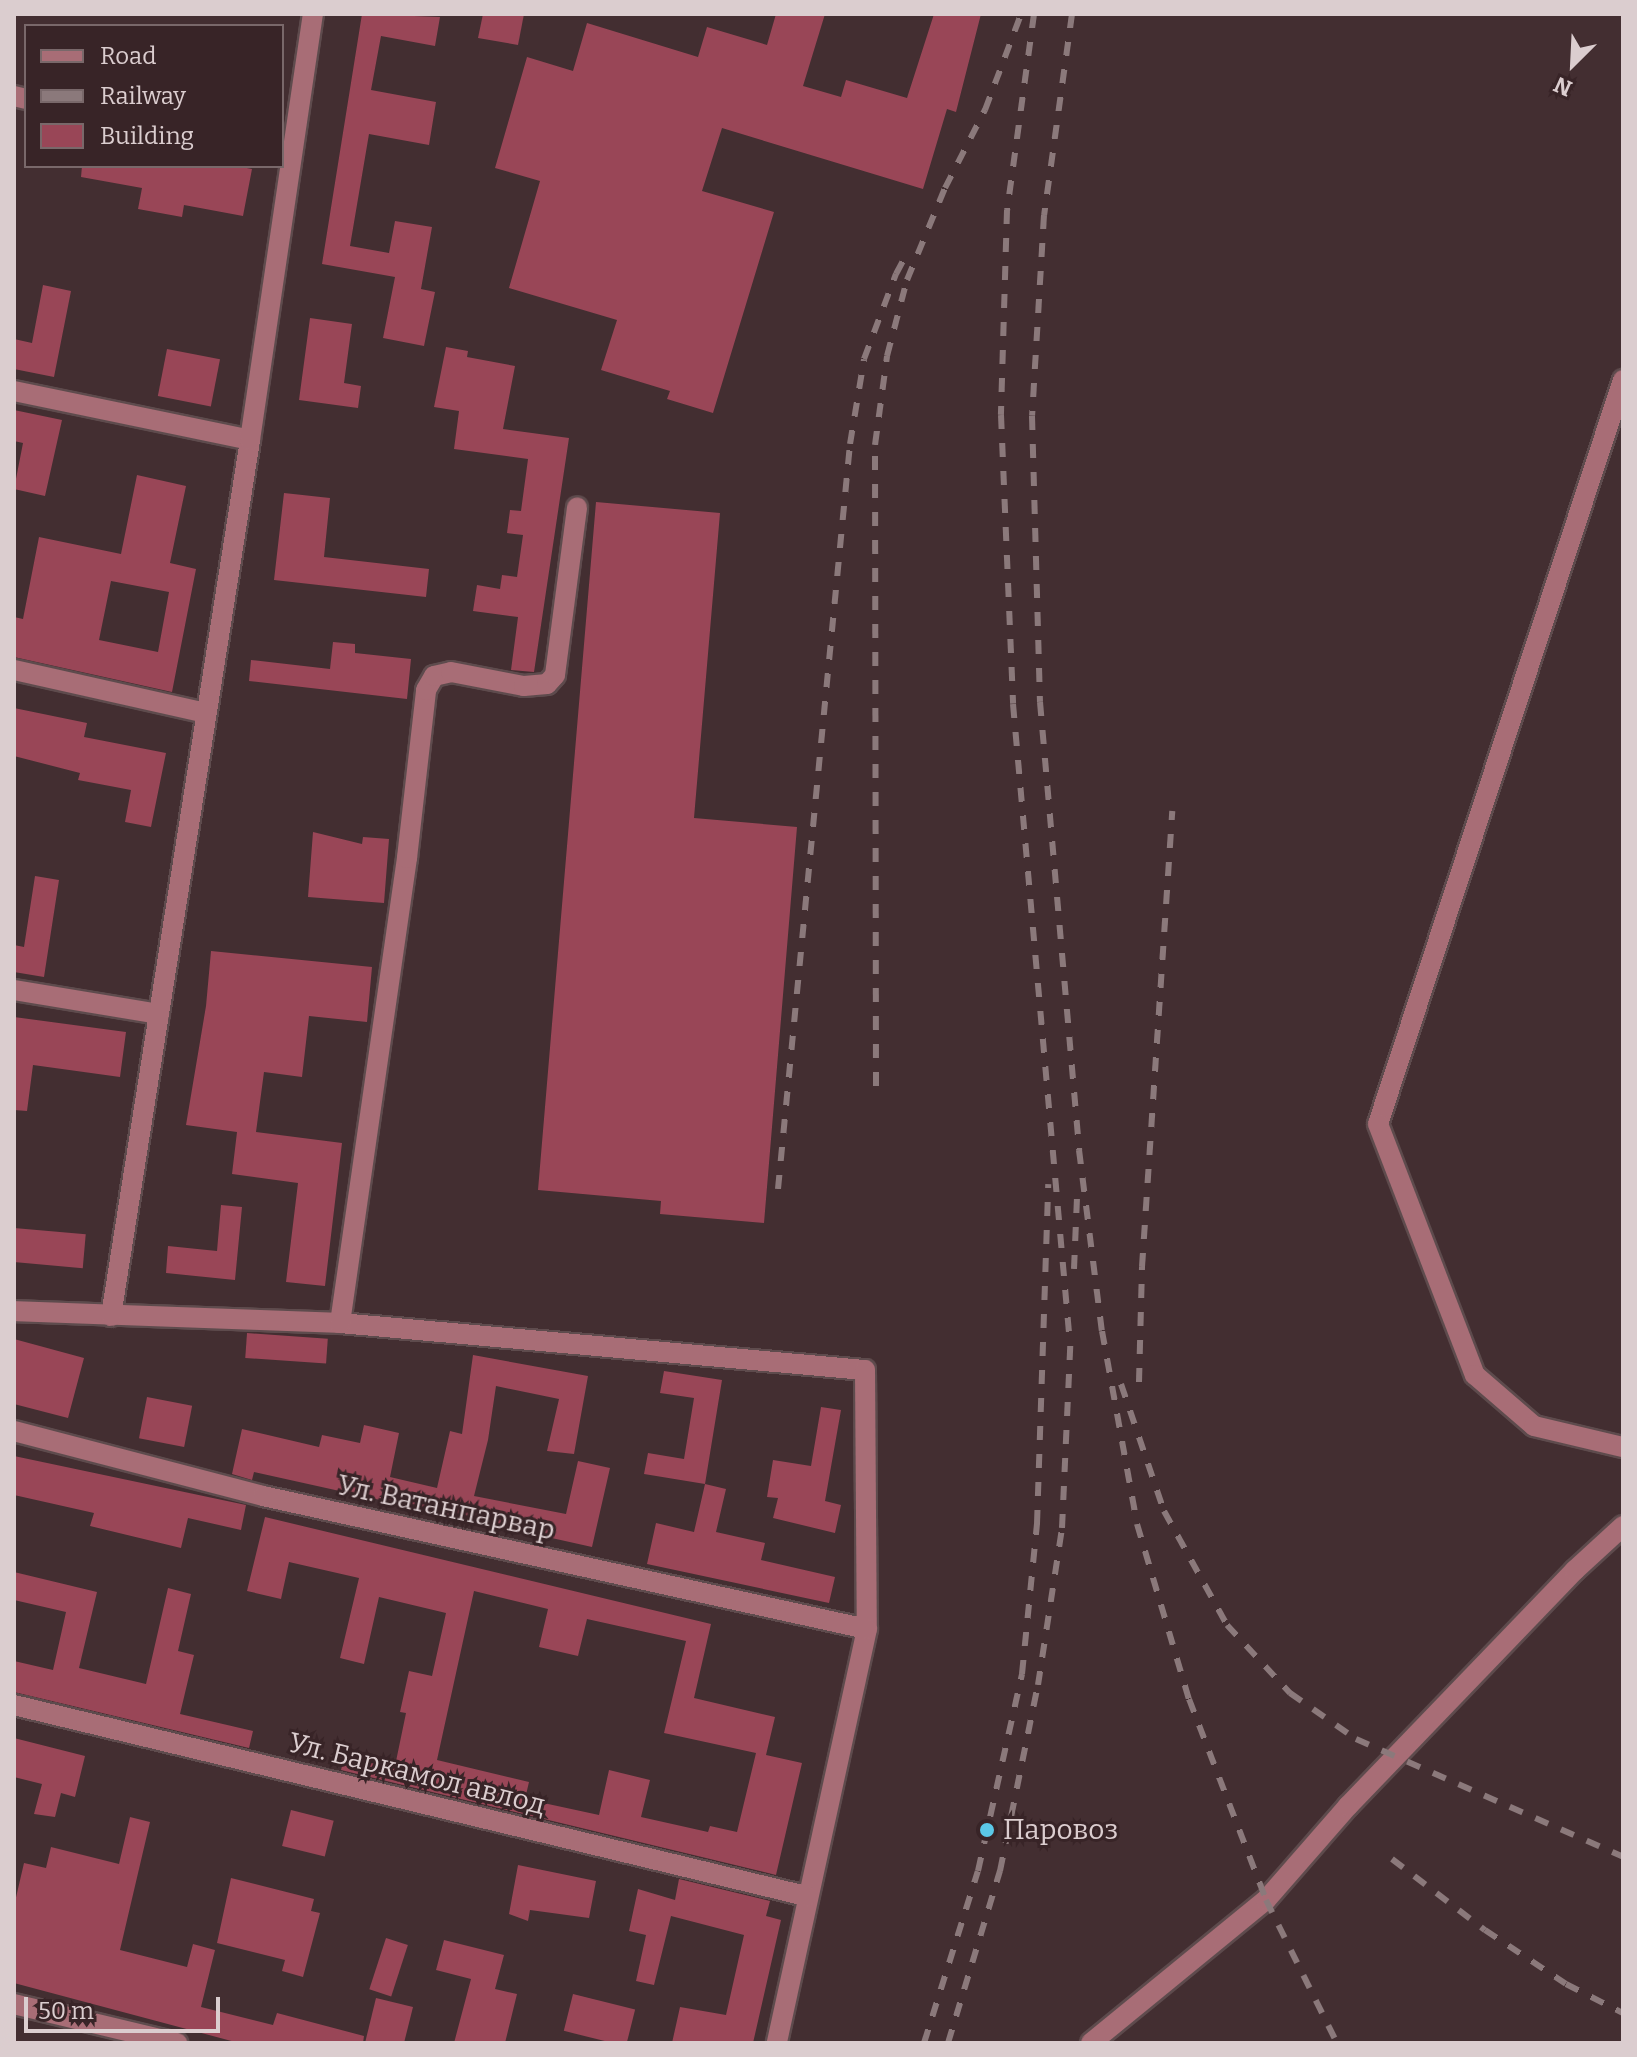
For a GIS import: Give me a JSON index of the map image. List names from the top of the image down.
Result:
{
  "streets": {
    "street": ["Ул. Ватанпарвар", "Ул. Баркамол авлод"]
  },
  "places": ["Паровоз"],
  "legend": ["Road", "Railway", "Building"],
  "scale_bar": "50 m",
  "north": "bottom left"
}
